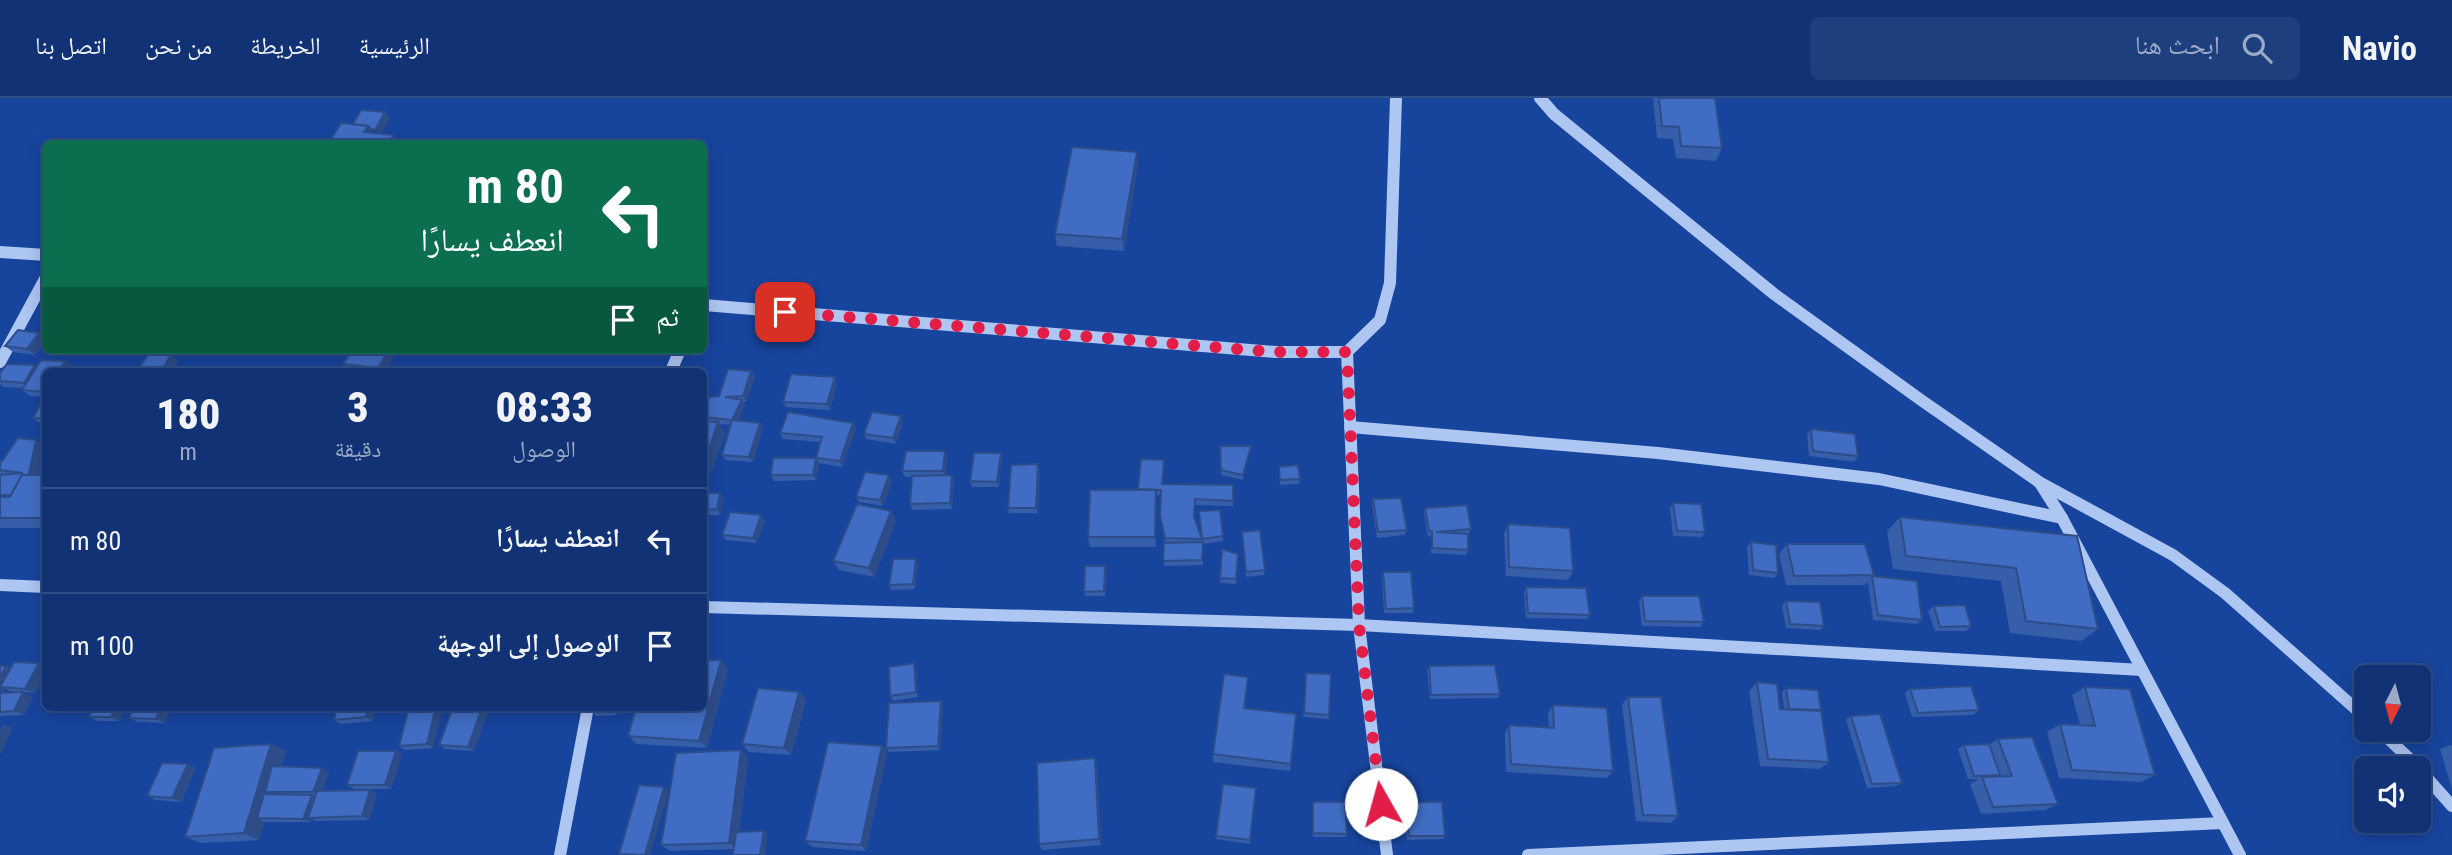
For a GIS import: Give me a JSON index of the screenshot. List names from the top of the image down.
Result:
{
  "north": "bottom",
  "page": {
    "header": "Navio",
    "search": "ابحث هنا",
    "nav": [
      "الرئيسية",
      "الخريطة",
      "من نحن",
      "اتصل بنا"
    ],
    "turn": ["80 m", "انعطف يسارًا"],
    "then": "ثم",
    "eta": [
      "08:33",
      "الوصول",
      "3",
      "دقيقة",
      "180",
      "m"
    ],
    "list": [
      {
        "name": "انعطف يسارًا",
        "value": "80 m"
      },
      {
        "name": "الوصول إلى الوجهة",
        "value": "100 m"
      }
    ]
  }
}
